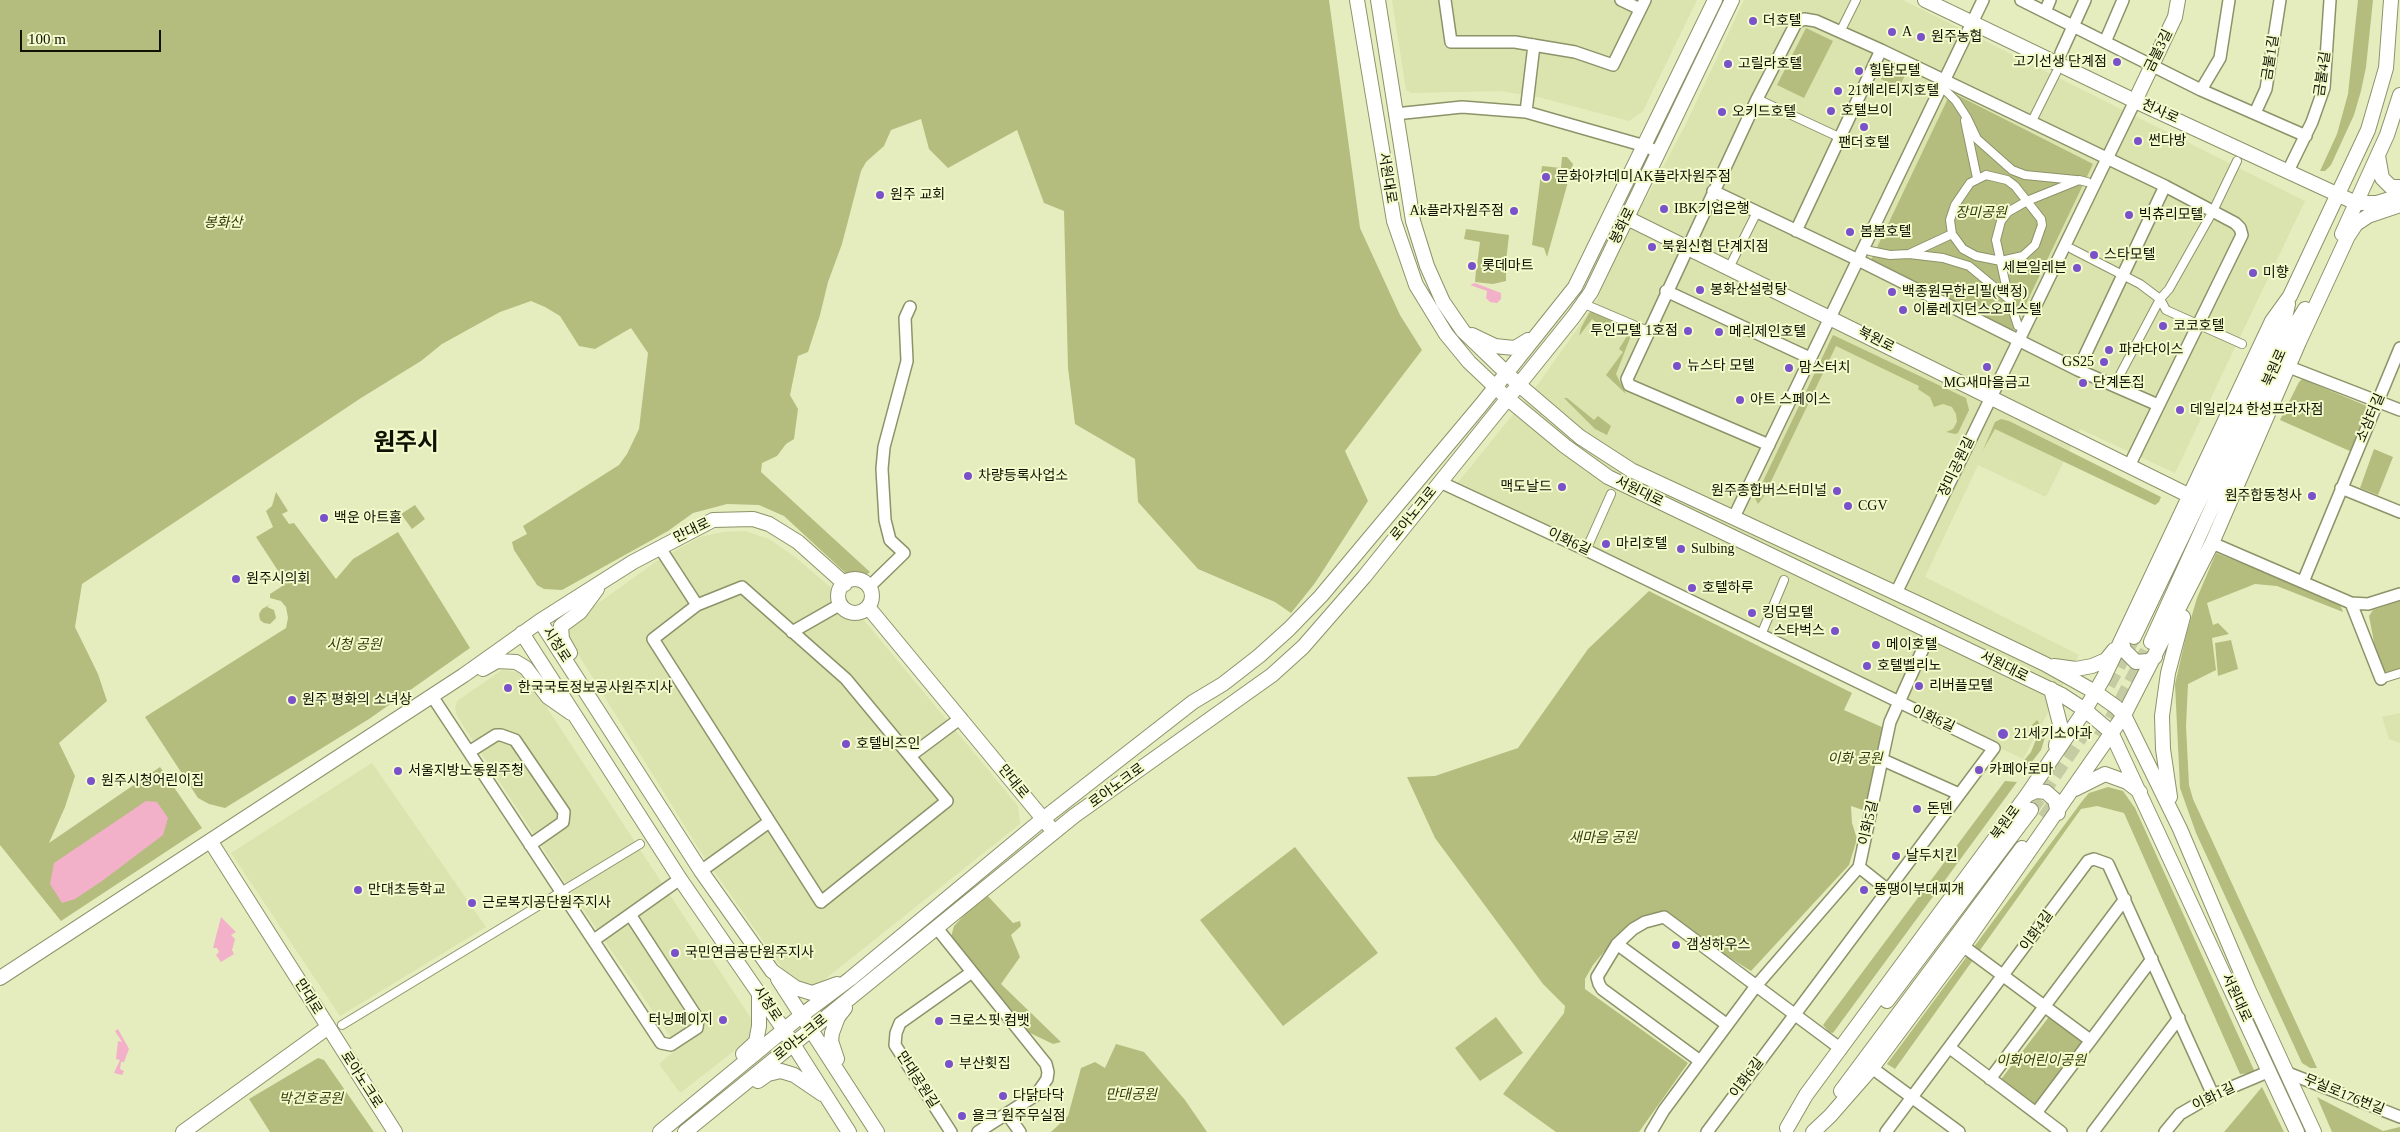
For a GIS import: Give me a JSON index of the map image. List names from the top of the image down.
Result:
{
  "streets": {
    "street": [
      "금불3길",
      "금불1길",
      "금불4길",
      "천사로",
      "서원대로",
      "봉화로",
      "북원로",
      "소삼터길",
      "장미공원길",
      "로아노크로",
      "만대로",
      "이화6길",
      "시청로",
      "이화5길",
      "이화4길",
      "만대공원길",
      "무실로176번길",
      "이화1길"
    ]
  },
  "crossings": [
    ["금불3길", "천사로"],
    ["금불3길", "장미공원길"],
    ["금불4길", "천사로"],
    ["천사로", "북원로"],
    ["천사로", "장미공원길"],
    ["서원대로", "봉화로"],
    ["서원대로", "북원로"],
    ["서원대로", "장미공원길"],
    ["서원대로", "로아노크로"],
    ["서원대로", "이화5길"],
    ["서원대로", "무실로176번길"],
    ["서원대로", "이화1길"],
    ["봉화로", "로아노크로"],
    ["북원로", "장미공원길"],
    ["로아노크로", "만대로"],
    ["로아노크로", "이화6길"],
    ["로아노크로", "시청로"],
    ["만대로", "시청로"],
    ["이화6길", "이화5길"],
    ["이화4길", "이화1길"]
  ],
  "districts": ["원주시"],
  "parks": [
    "장미공원",
    "봉화산",
    "시청 공원",
    "이화 공원",
    "새마음 공원",
    "이화어린이공원",
    "만대공원",
    "박건호공원"
  ],
  "places": [
    "더호텔",
    "A",
    "원주농협",
    "고기선생 단계점",
    "고릴라호텔",
    "힐탑모텔",
    "21헤리티지호텔",
    "호텔브이",
    "오키드호텔",
    "팬더호텔",
    "썬다방",
    "문화아카데미AK플라자원주점",
    "원주 교회",
    "IBK기업은행",
    "Ak플라자원주점",
    "빅츄리모텔",
    "봄봄호텔",
    "북원신협 단계지점",
    "스타모텔",
    "롯데마트",
    "세븐일레븐",
    "미향",
    "봉화산설렁탕",
    "백종원무한리필(백정)",
    "이룸레지던스오피스텔",
    "코코호텔",
    "투인모텔 1호점",
    "메리제인호텔",
    "파라다이스",
    "GS25",
    "뉴스타 모텔",
    "MG새마을금고",
    "맘스터치",
    "단계돈집",
    "아트 스페이스",
    "데일리24 한성프라자점",
    "차량등록사업소",
    "맥도날드",
    "원주종합버스터미널",
    "원주합동청사",
    "CGV",
    "백운 아트홀",
    "마리호텔",
    "Sulbing",
    "원주시의회",
    "호텔하루",
    "킹덤모텔",
    "스타벅스",
    "메이호텔",
    "호텔벨리노",
    "리버플모텔",
    "한국국토정보공사원주지사",
    "원주 평화의 소녀상",
    "21세기소아과",
    "호텔비즈인",
    "카페아로마",
    "서울지방노동원주청",
    "원주시청어린이집",
    "돈덴",
    "날두치킨",
    "만대초등학교",
    "뚱땡이부대찌개",
    "근로복지공단원주지사",
    "갬성하우스",
    "국민연금공단원주지사",
    "터닝페이지",
    "크로스핏 컴뱃",
    "부산횟집",
    "다닭다닥",
    "욜크 원주무실점"
  ],
  "scale_bar": "100 m"
}
